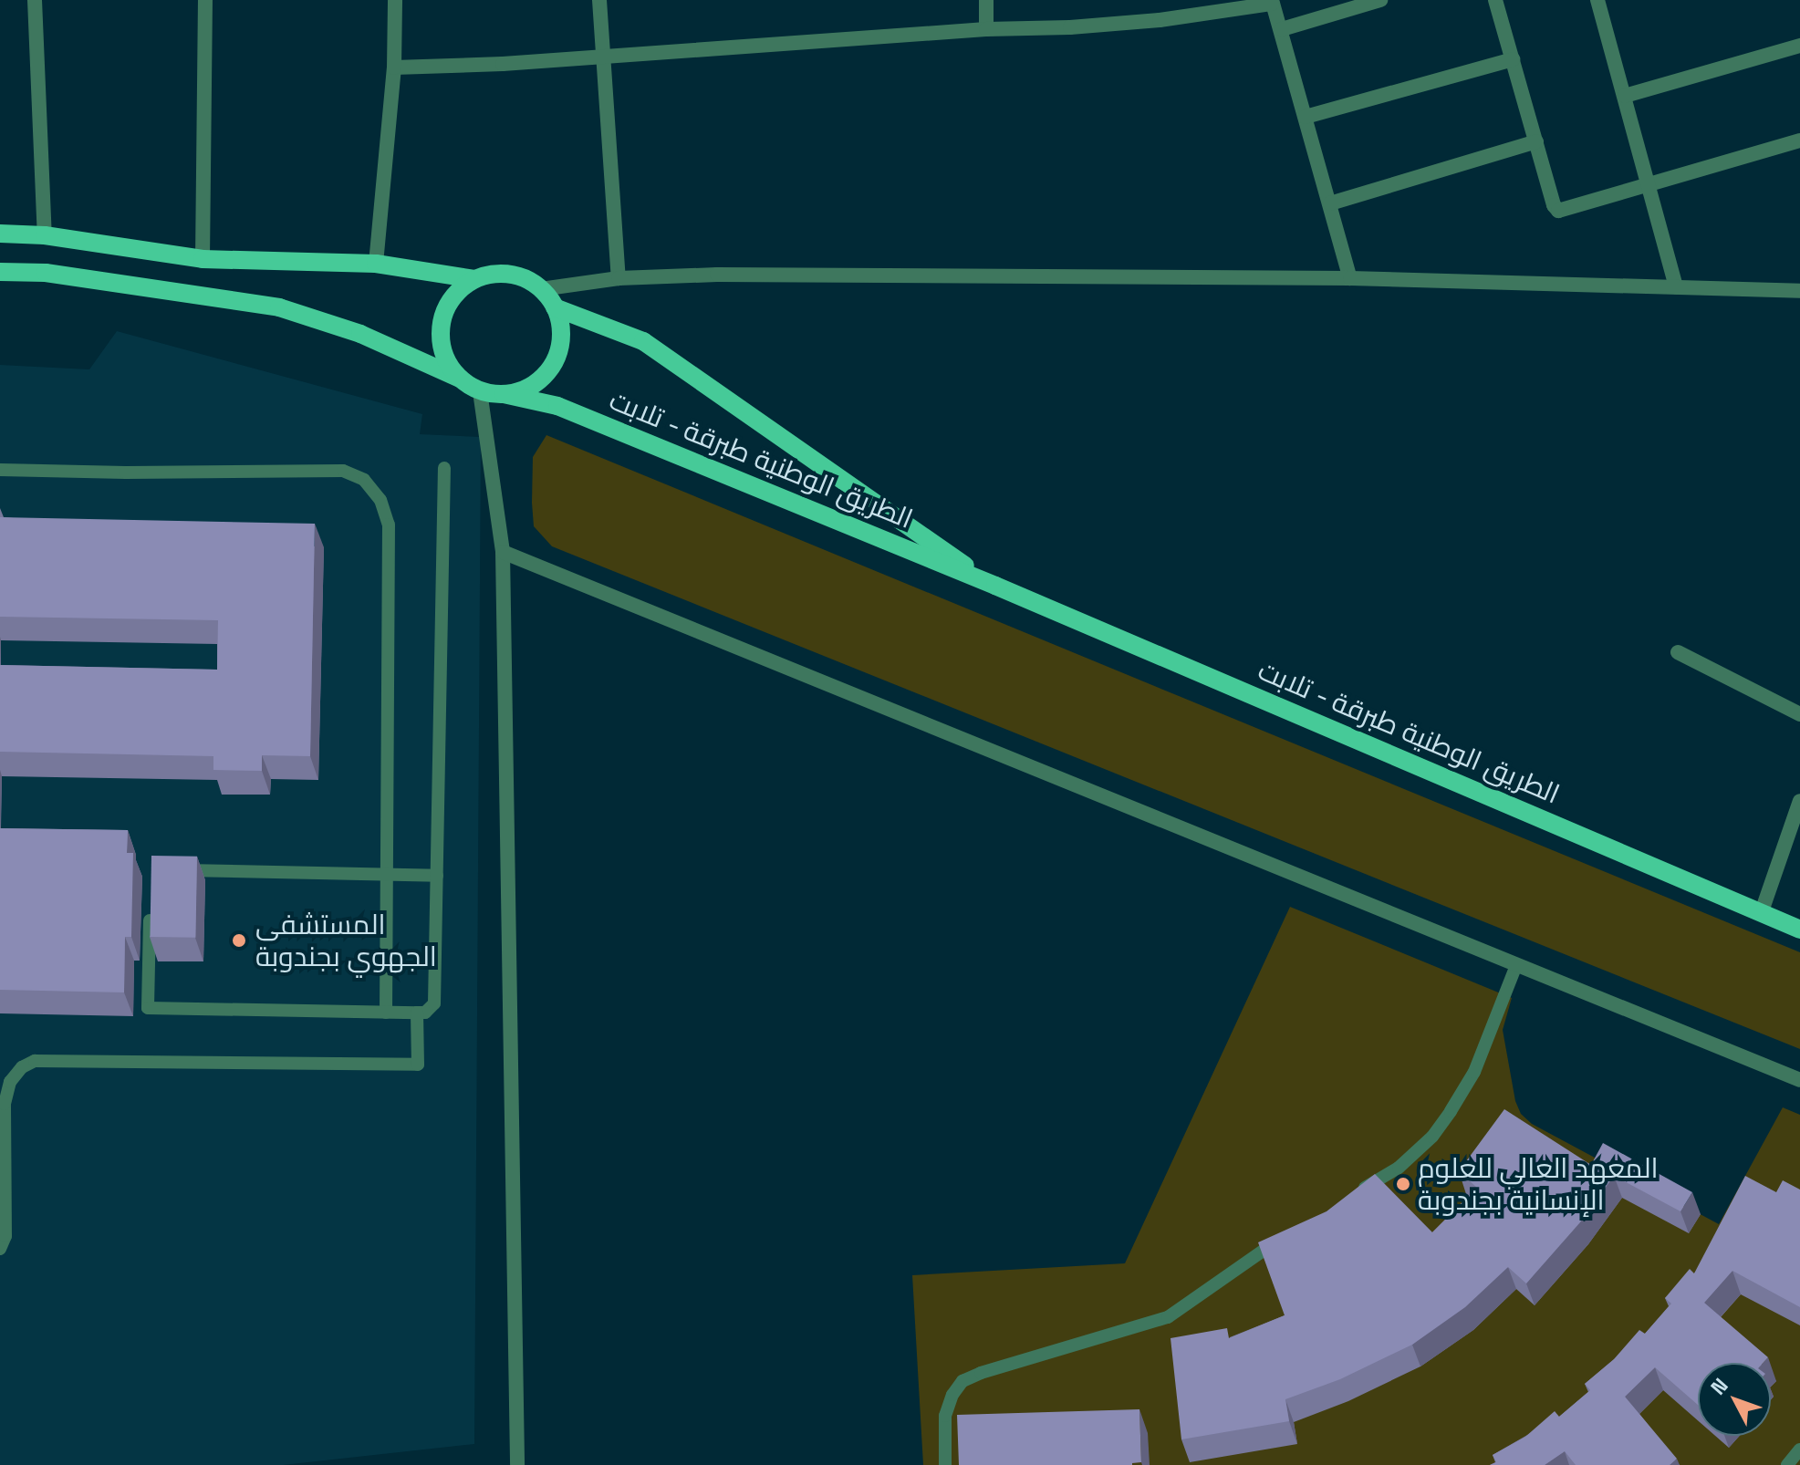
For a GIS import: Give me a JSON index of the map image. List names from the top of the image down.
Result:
{
  "streets": {
    "main road": ["الطريق الوطنية طبرقة - تلابت"]
  },
  "places": ["المستشفى الجهوي بجندوبة", "المعهد العالي للعلوم الإنسانية بجندوبة"],
  "north": "top left"
}
